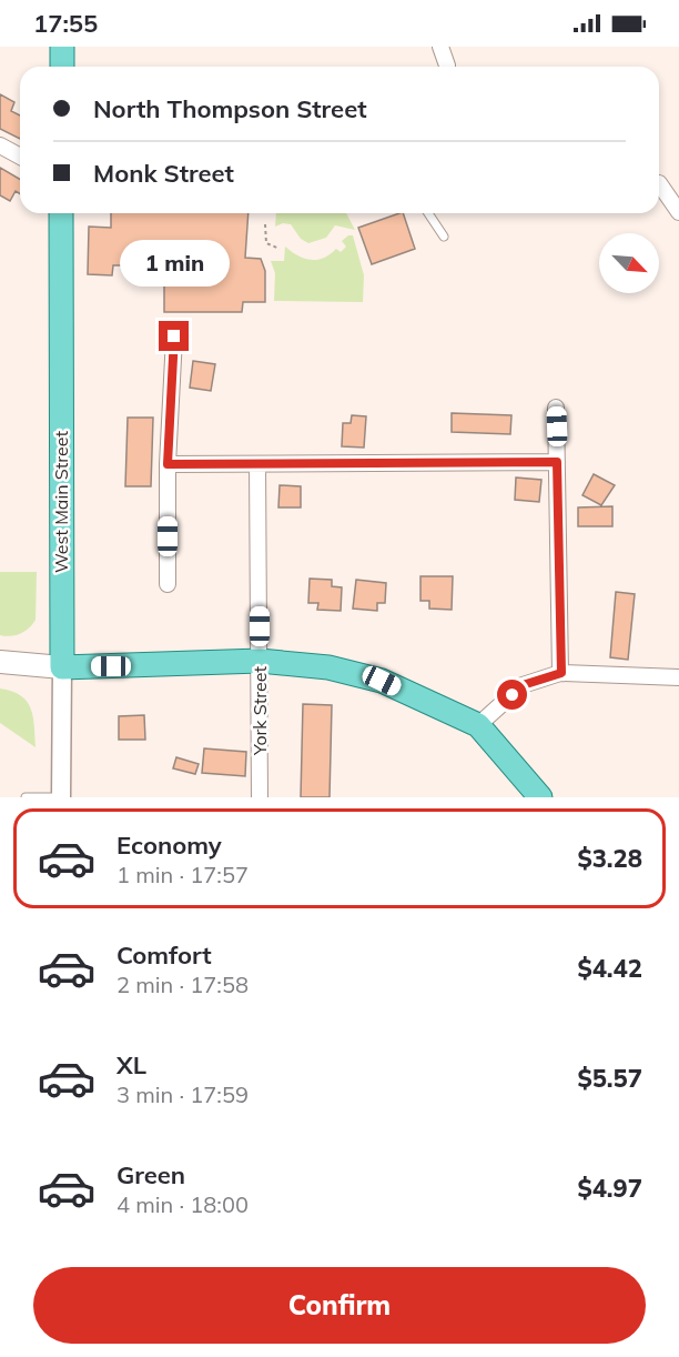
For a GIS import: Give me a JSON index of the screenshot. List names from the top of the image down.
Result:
{
  "streets": {
    "main road": ["West Main Street"],
    "street": ["York Street"]
  },
  "north": "bottom right",
  "page": {
    "status": "17:55",
    "banner": ["North Thompson Street", "Monk Street"],
    "bubble": "1 min",
    "list": [
      {
        "name": "Economy",
        "note": "1 min · 17:57",
        "value": "$3.28"
      },
      {
        "name": "Comfort",
        "note": "2 min · 17:58",
        "value": "$4.42"
      },
      {
        "name": "XL",
        "note": "3 min · 17:59",
        "value": "$5.57"
      },
      {
        "name": "Green",
        "note": "4 min · 18:00",
        "value": "$4.97"
      }
    ],
    "buttons": "Confirm"
  }
}
